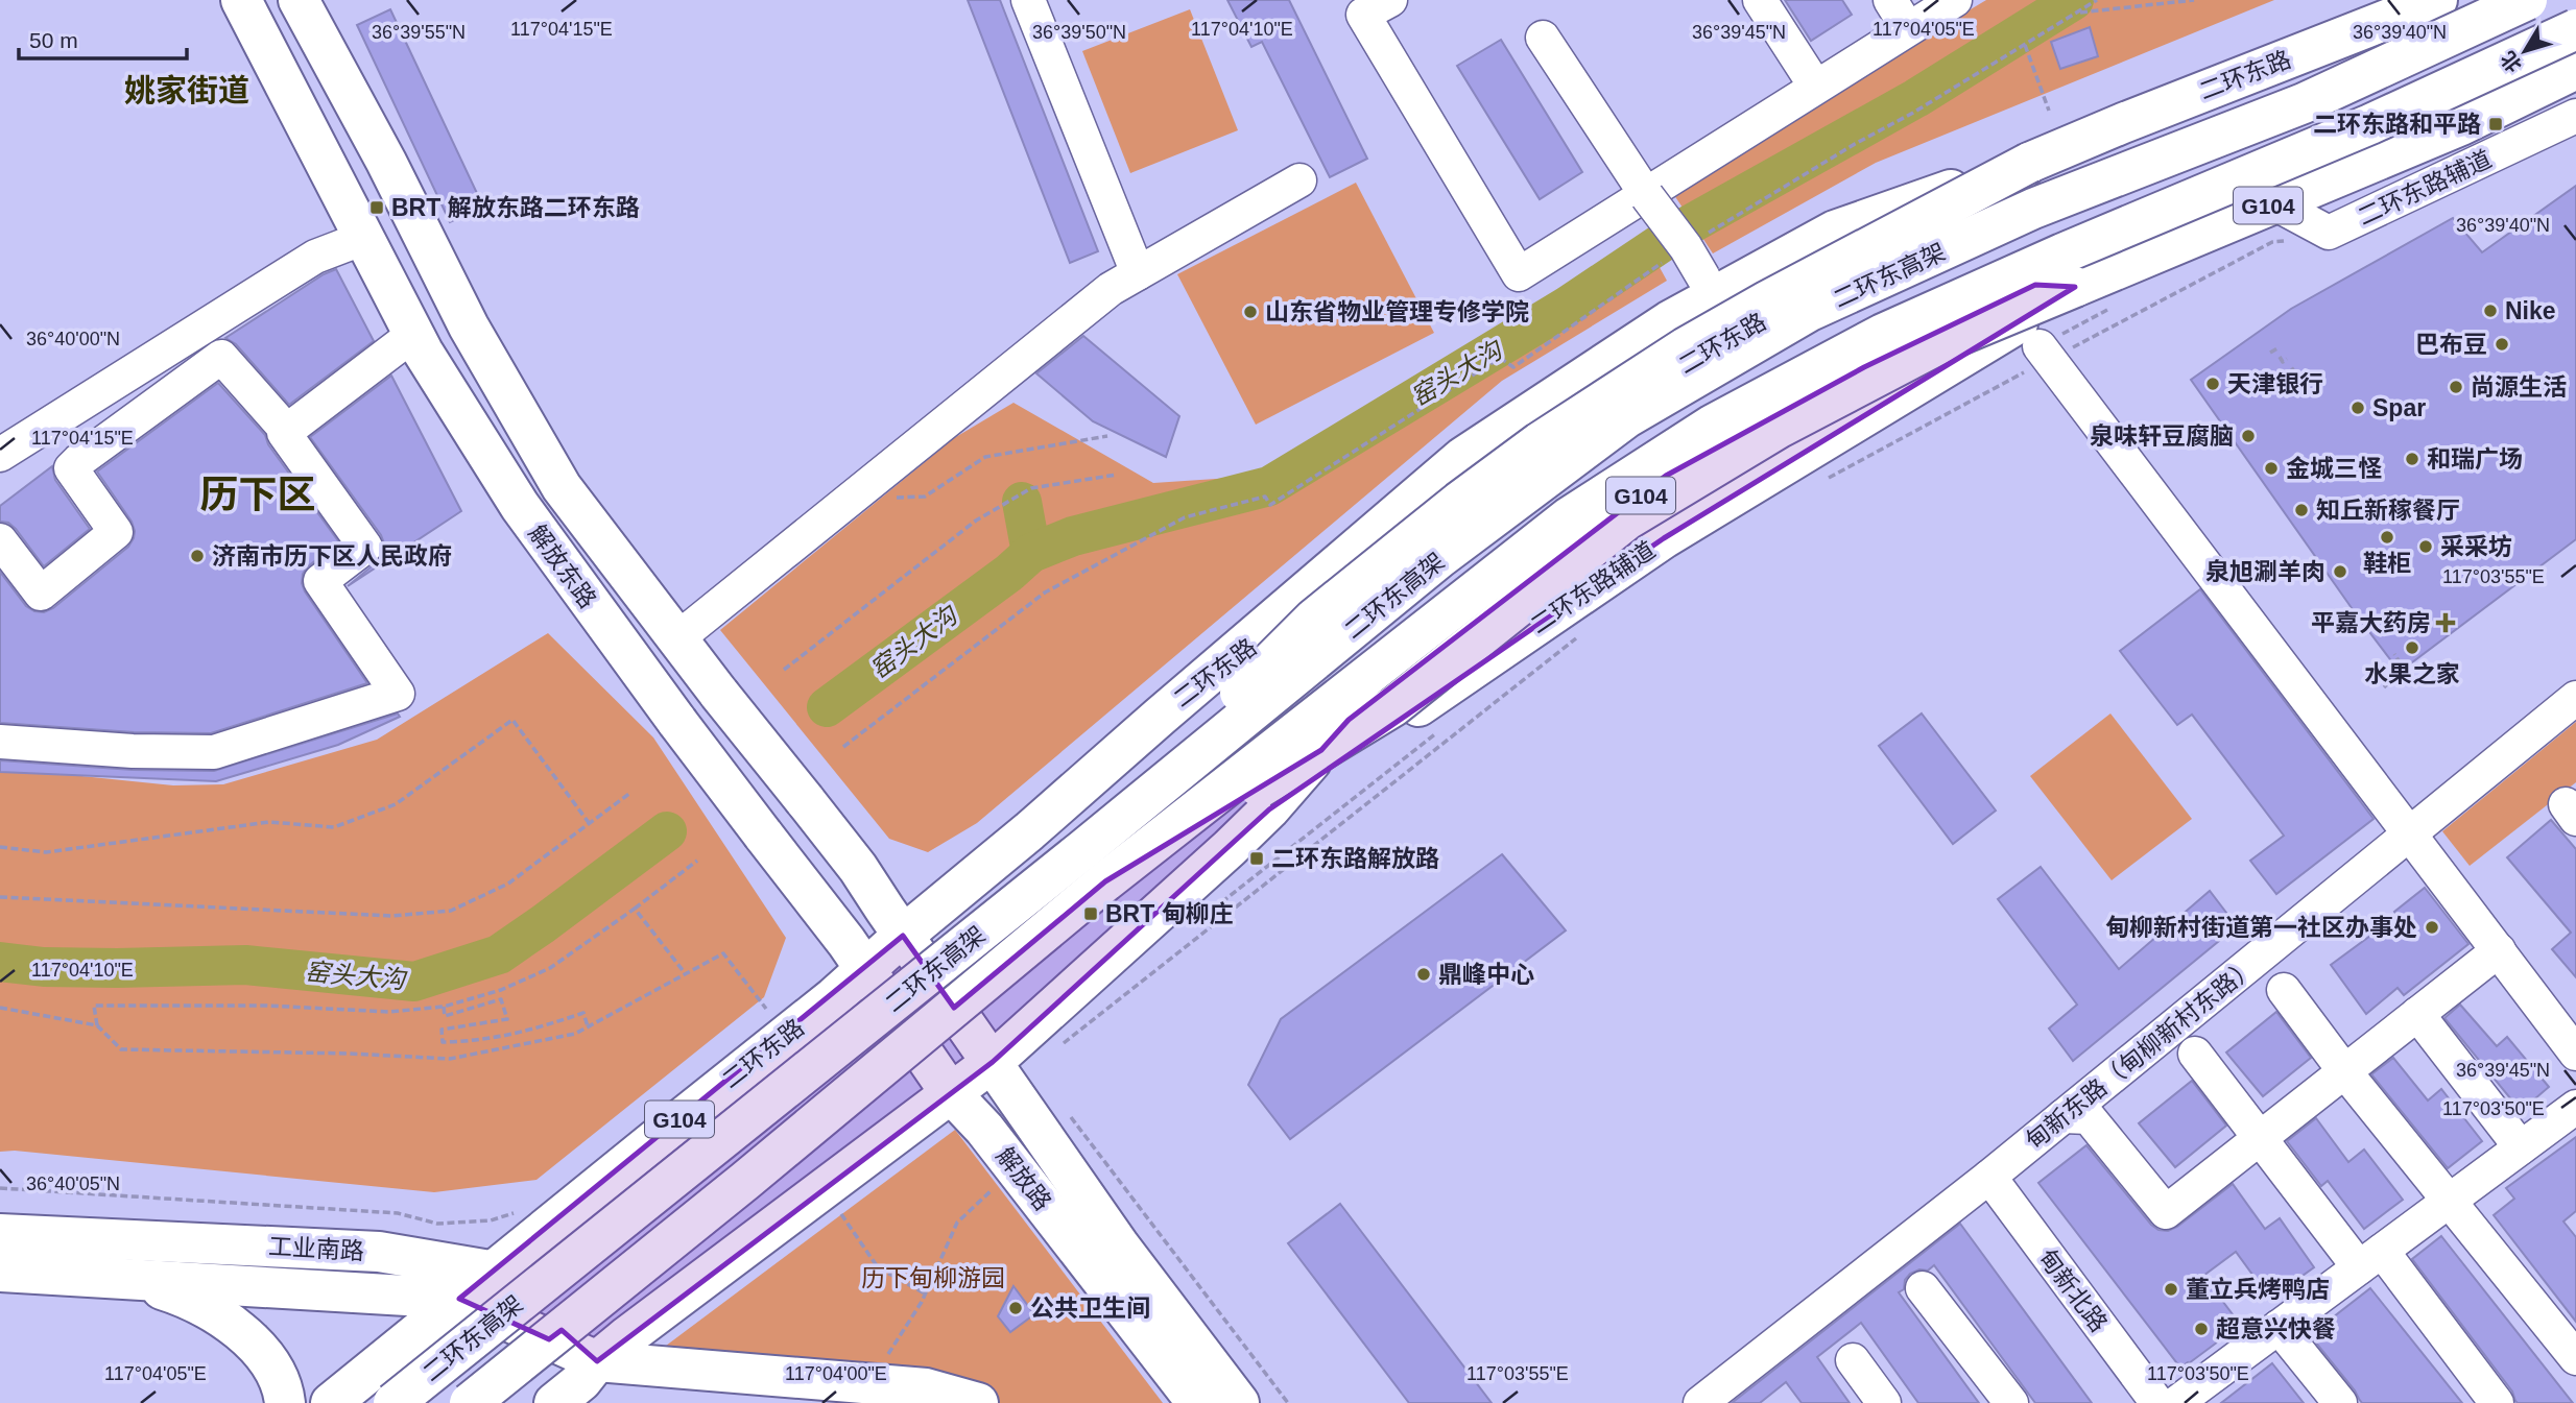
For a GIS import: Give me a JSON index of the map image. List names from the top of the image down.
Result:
{
  "streets": {
    "main road": [
      "二环东路",
      "二环东路辅道",
      "G104",
      "二环东高架",
      "解放东路",
      "解放路",
      "工业南路"
    ],
    "street": ["甸新东路（甸柳新村东路）", "甸新北路"]
  },
  "crossings": [
    ["二环东路", "解放东路"],
    ["二环东路", "工业南路"],
    ["二环东路辅道", "G104"],
    ["G104", "解放东路"],
    ["G104", "解放路"],
    ["G104", "工业南路"],
    ["解放东路", "解放路"],
    ["甸新东路（甸柳新村东路）", "甸新北路"]
  ],
  "districts": ["姚家街道", "历下区"],
  "water": ["窑头大沟"],
  "parks": ["历下甸柳游园"],
  "places": {
    "transit": [
      "二环东路和平路",
      "BRT 解放东路二环东路",
      "二环东路解放路",
      "BRT 甸柳庄"
    ],
    "other": [
      "Nike",
      "山东省物业管理专修学院",
      "巴布豆",
      "天津银行",
      "尚源生活",
      "Spar",
      "泉味轩豆腐脑",
      "和瑞广场",
      "金城三怪",
      "知丘新稼餐厅",
      "鞋柜",
      "采采坊",
      "济南市历下区人民政府",
      "泉旭涮羊肉",
      "水果之家",
      "甸柳新村街道第一社区办事处",
      "鼎峰中心",
      "董立兵烤鸭店",
      "公共卫生间",
      "超意兴快餐"
    ],
    "health": ["平嘉大药房"]
  },
  "scale_bar": "50 m",
  "north": "bottom left",
  "coordinates": [
    "117°04'15\"E",
    "117°04'05\"E",
    "117°04'10\"E",
    "36°39'55\"N",
    "36°39'50\"N",
    "36°39'45\"N",
    "36°39'40\"N",
    "36°40'00\"N",
    "117°03'55\"E",
    "117°03'50\"E",
    "36°40'05\"N",
    "117°04'00\"E"
  ]
}
